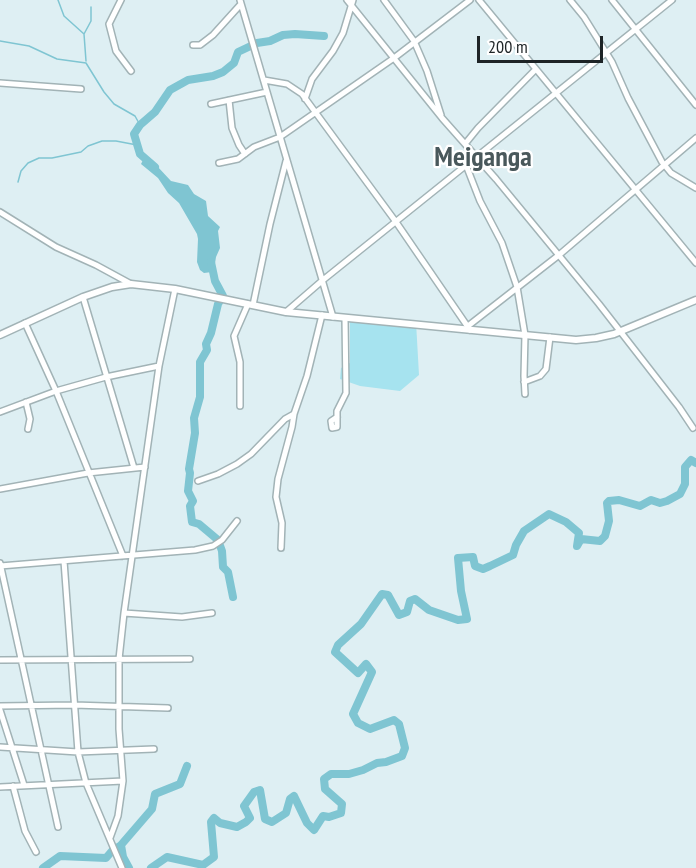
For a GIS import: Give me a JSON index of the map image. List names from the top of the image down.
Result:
{
  "districts": ["Meiganga"],
  "scale_bar": "200 m"
}
